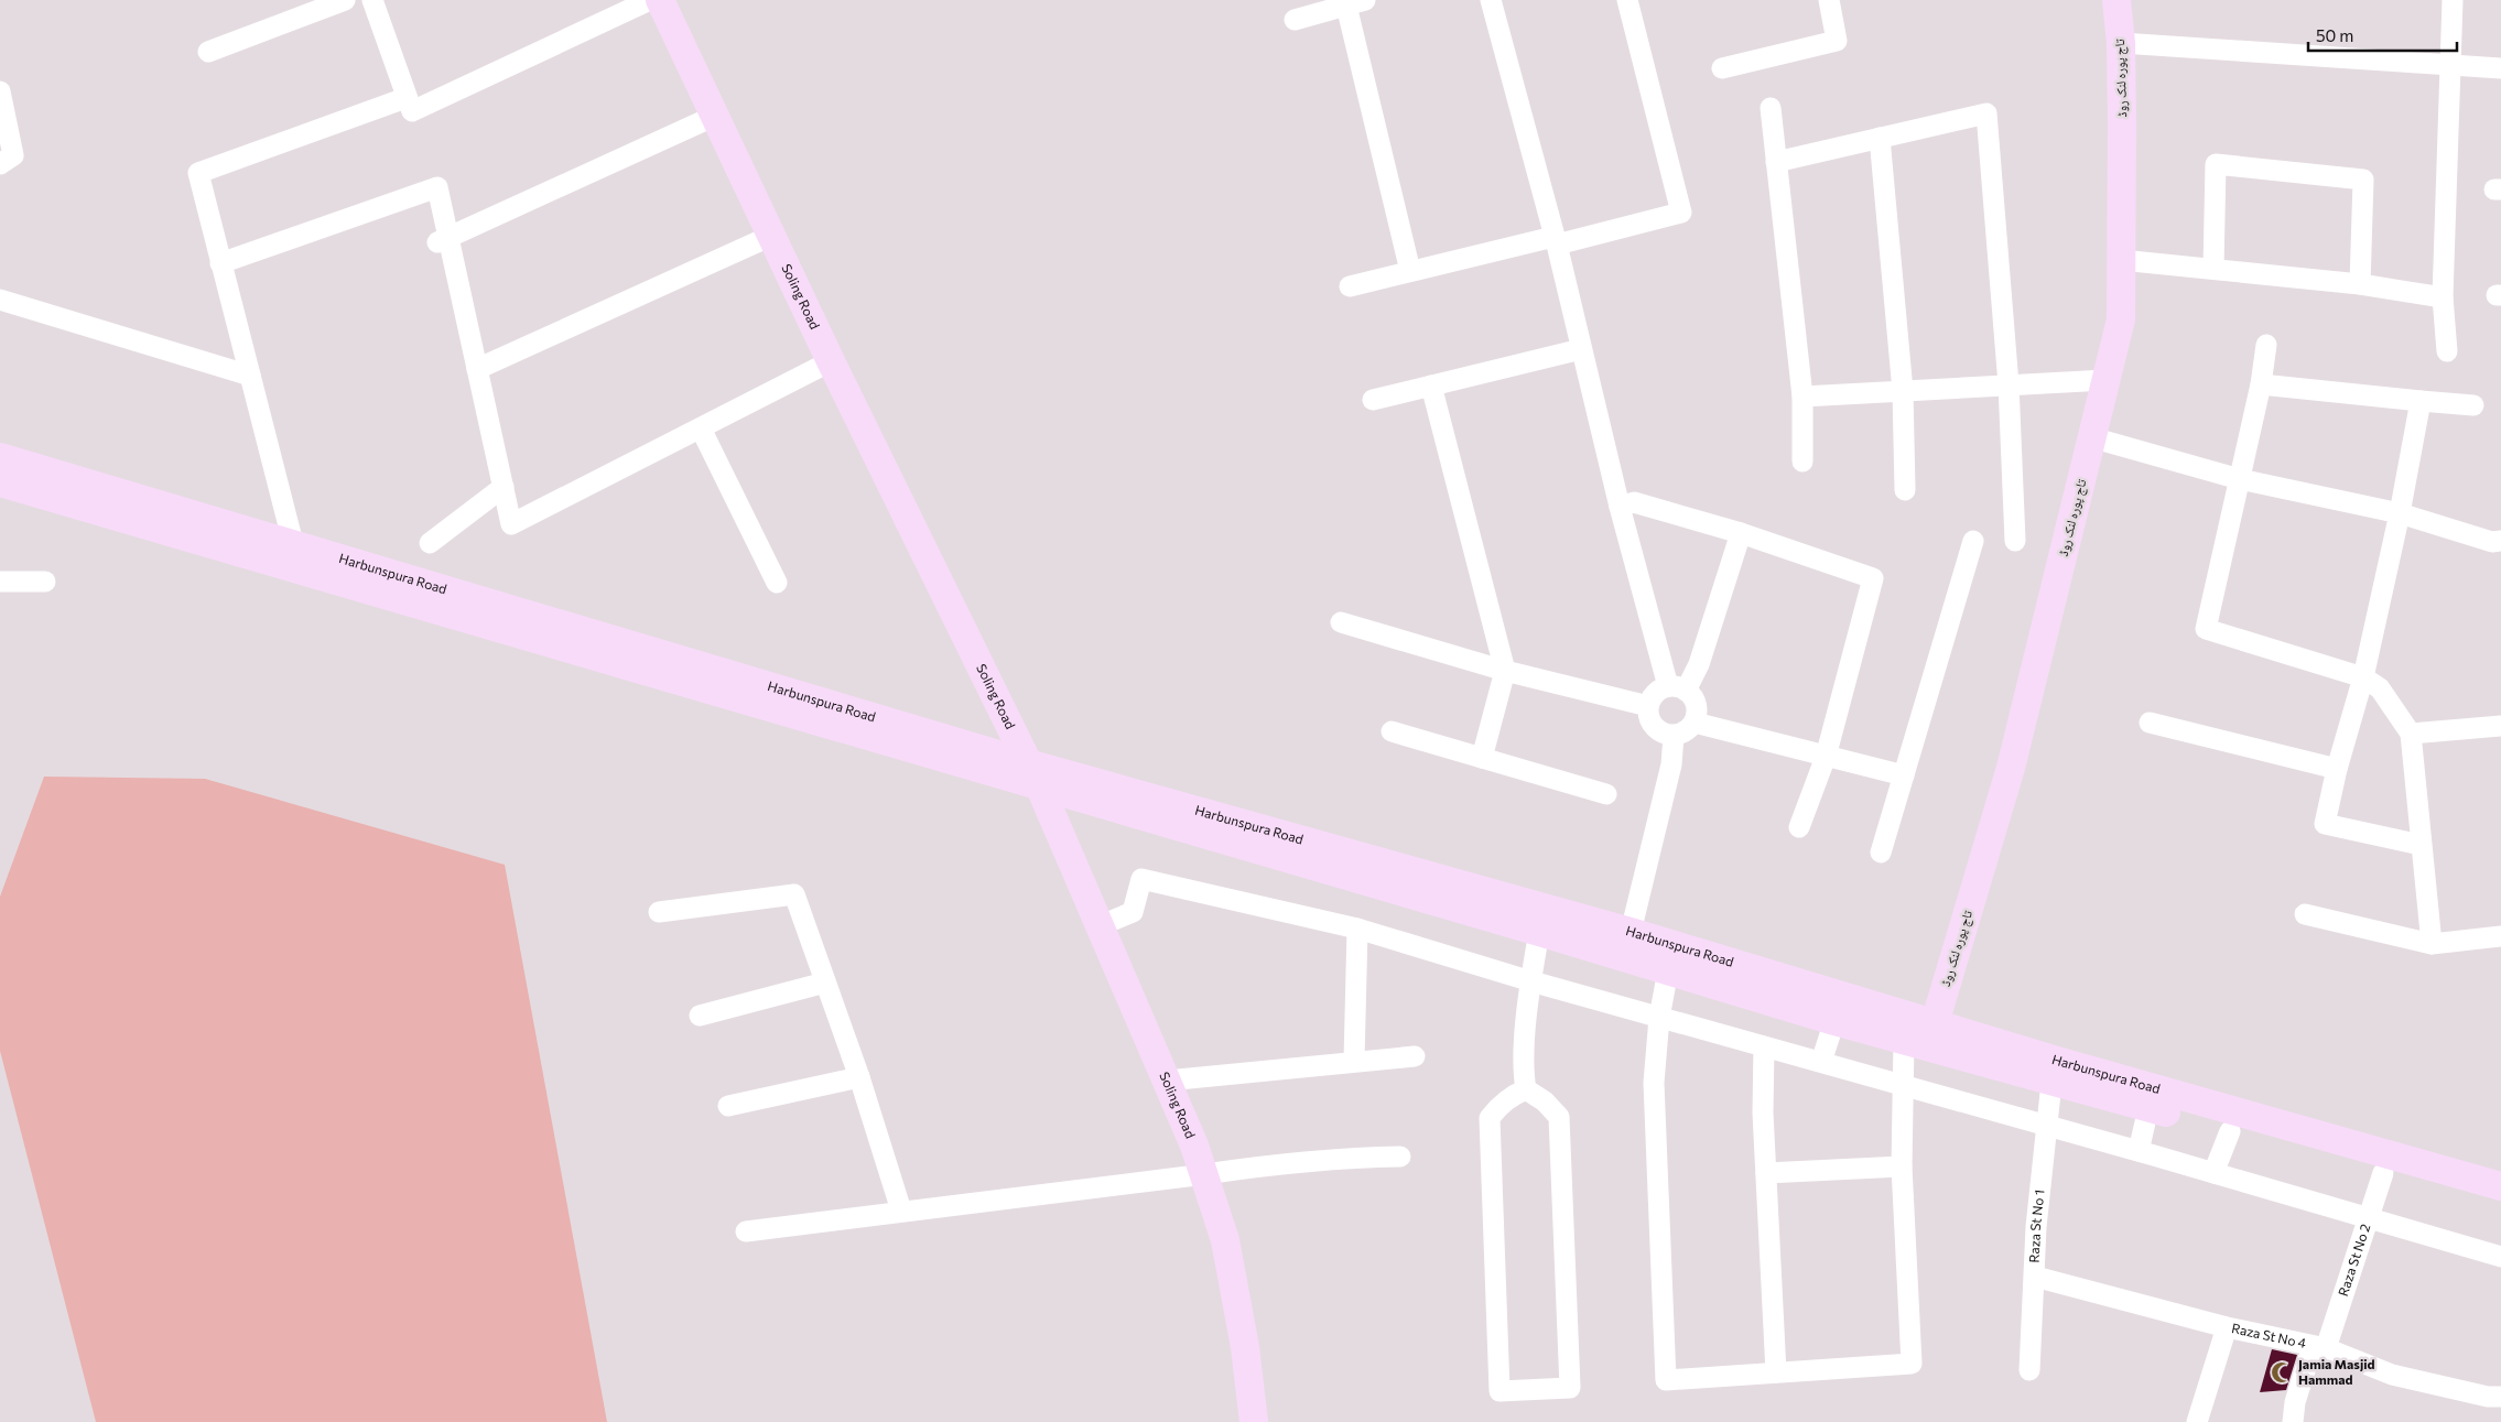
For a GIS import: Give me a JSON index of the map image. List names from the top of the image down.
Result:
{
  "streets": {
    "main road": ["تاج پورہ لنک روڈ", "Soling Road", "Harbunspura Road"],
    "street": ["Raza St No 1", "Raza St No 2", "Raza St No 4"]
  },
  "crossings": [
    ["تاج پورہ لنک روڈ", "Harbunspura Road"],
    ["Soling Road", "Harbunspura Road"],
    ["Harbunspura Road", "Raza St No 1"],
    ["Harbunspura Road", "Raza St No 2"],
    ["Raza St No 1", "Raza St No 4"],
    ["Raza St No 2", "Raza St No 4"]
  ],
  "places": {
    "mosque": ["Jamia Masjid Hammad"]
  },
  "scale_bar": "50 m"
}
